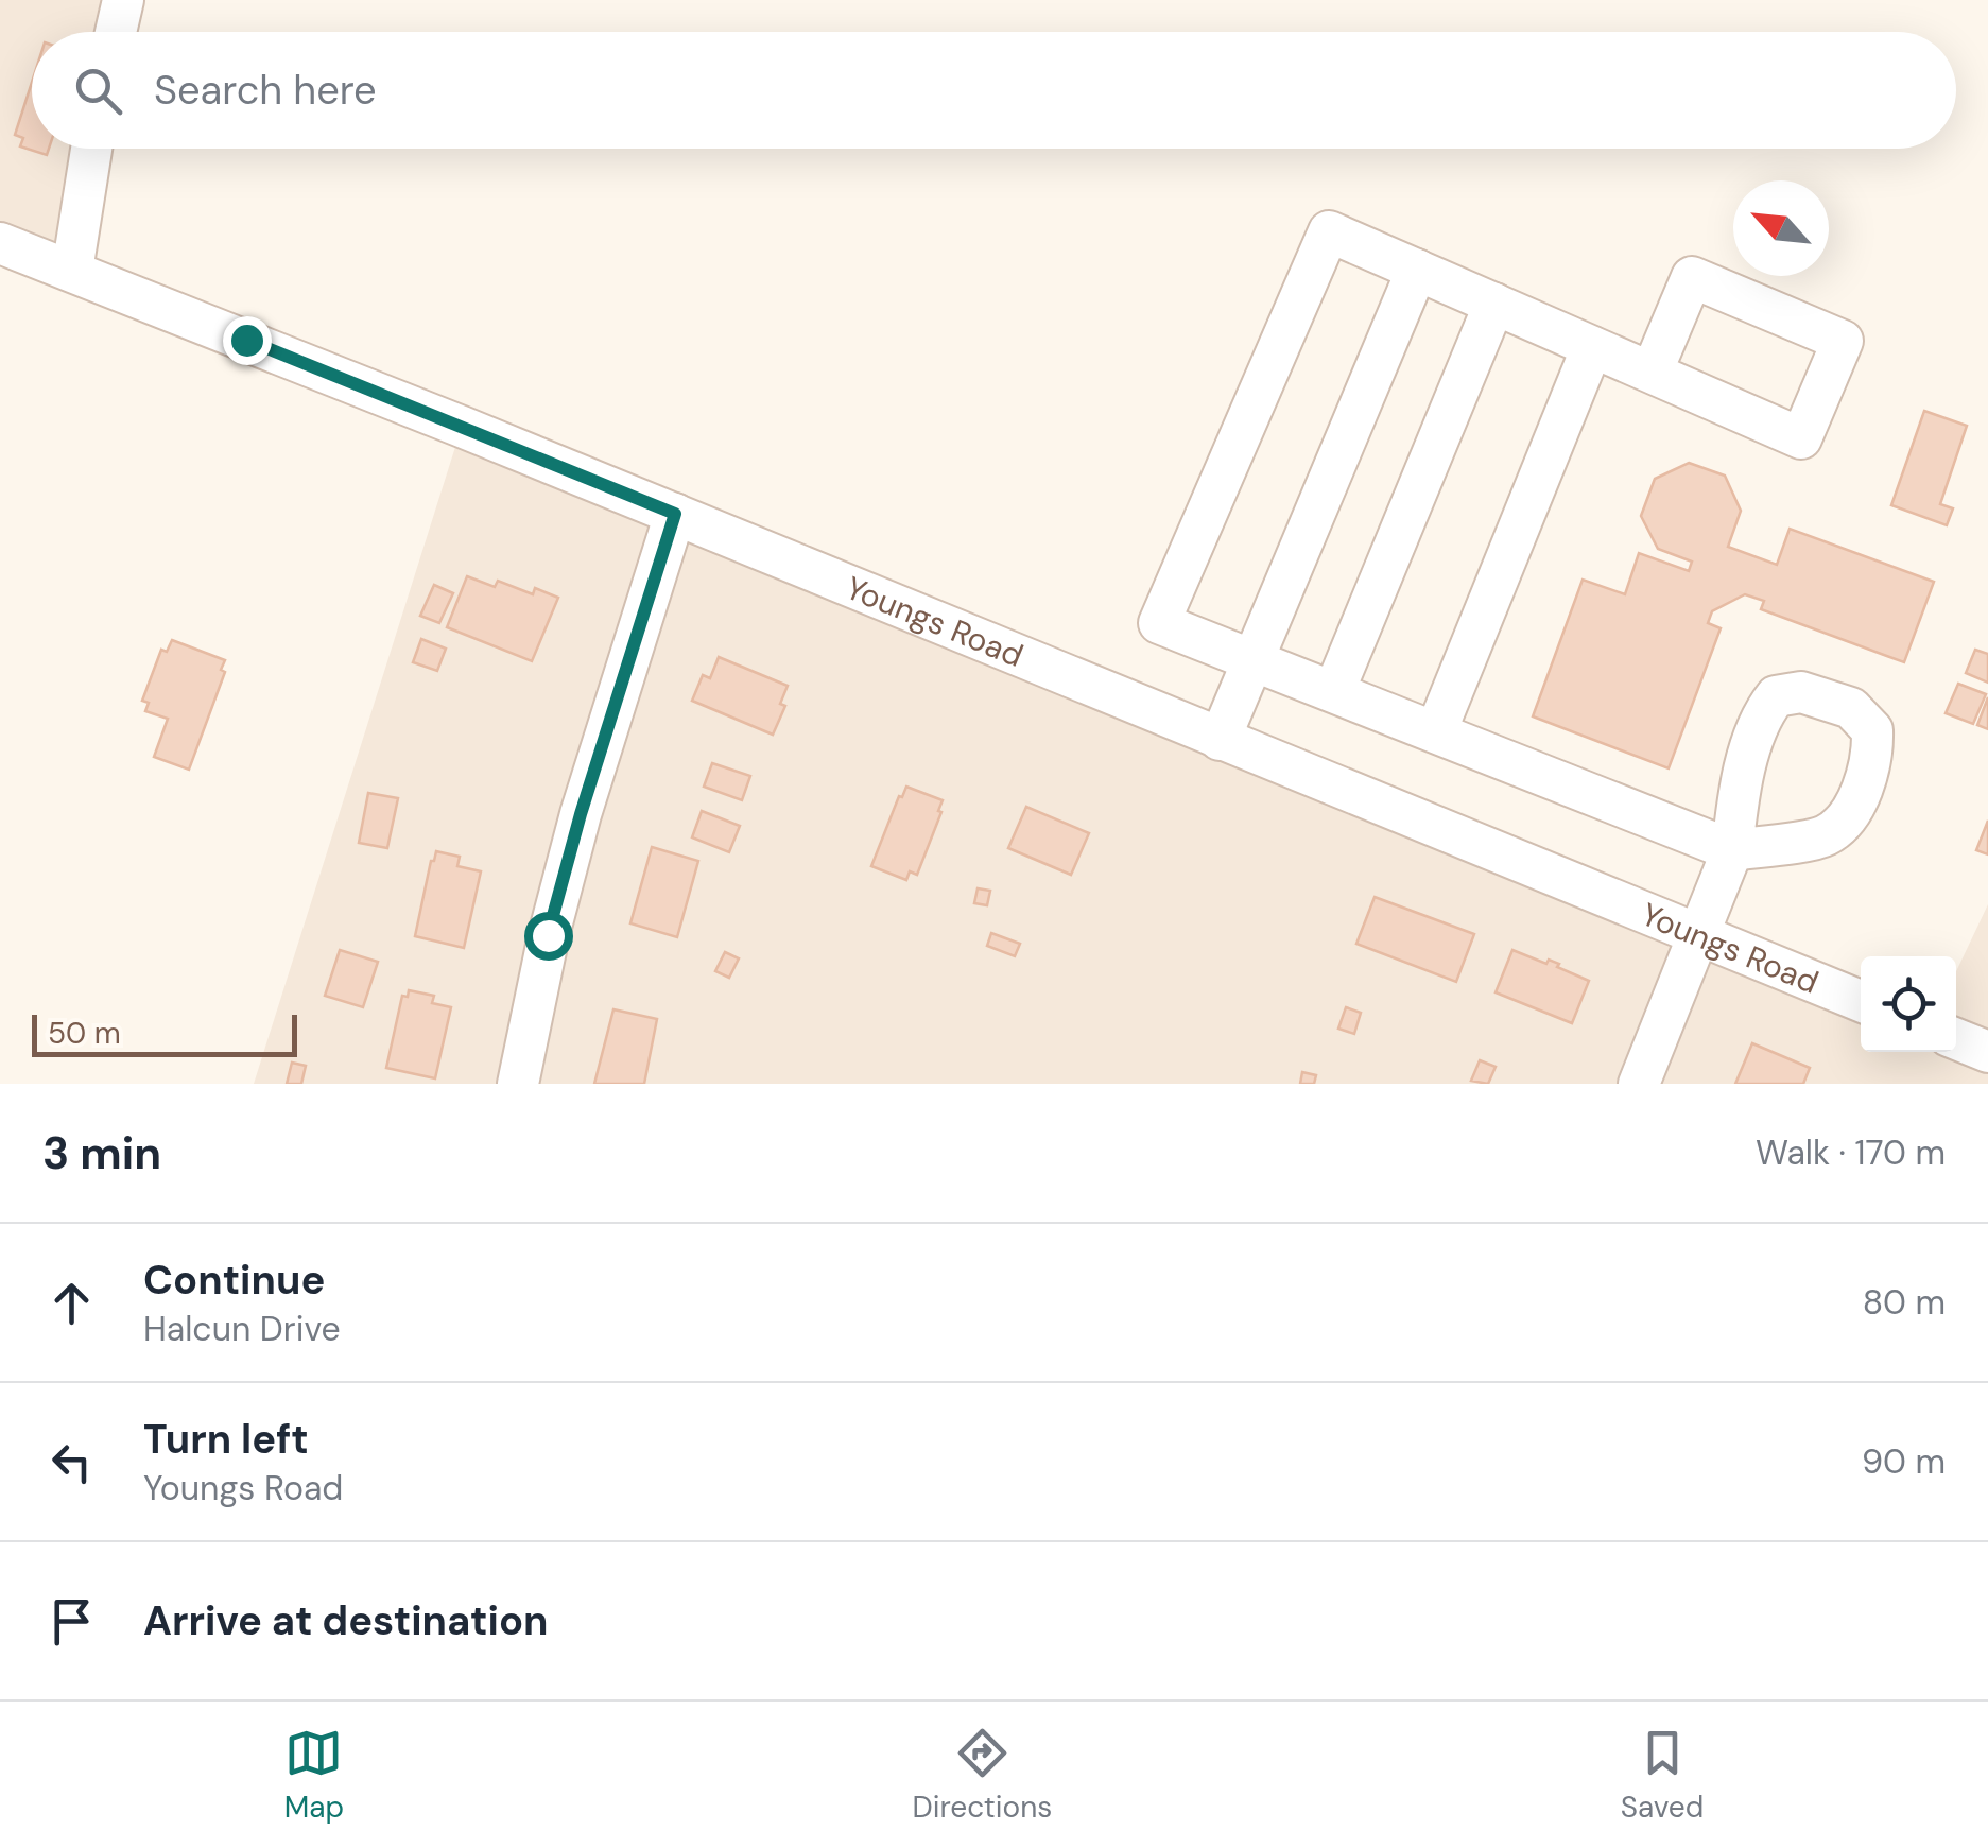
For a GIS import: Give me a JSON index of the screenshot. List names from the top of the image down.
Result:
{
  "streets": {
    "street": ["Youngs Road"]
  },
  "scale_bar": "50 m",
  "north": "top left",
  "page": {
    "search": "Search here",
    "scale": "50 m",
    "heading": ["3 min", "Walk · 170 m"],
    "list": [
      ["Continue", "Halcun Drive", "80 m"],
      ["Turn left", "Youngs Road", "90 m"],
      "Arrive at destination"
    ],
    "nav": ["Map", "Directions", "Saved"]
  }
}
